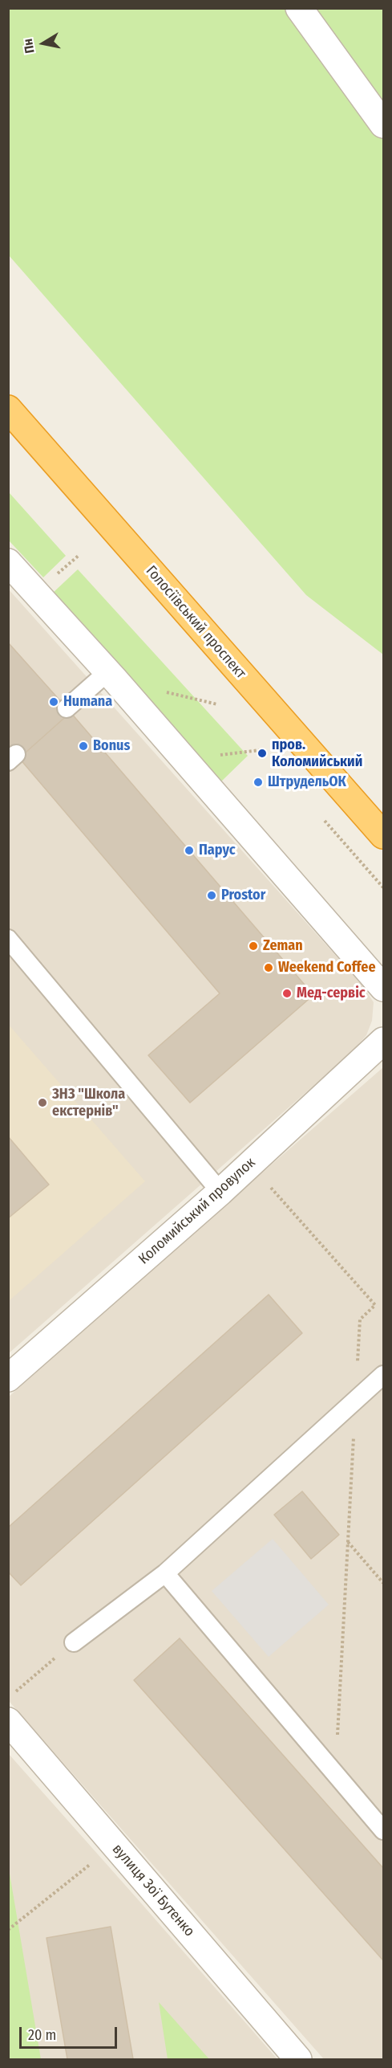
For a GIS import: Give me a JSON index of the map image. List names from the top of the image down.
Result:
{
  "streets": {
    "highway": ["Голосіївський проспект"],
    "street": ["Коломийський провулок", "вулиця Зої Бутенко"]
  },
  "places": [
    "Humana",
    "Bonus",
    "пров. Коломийський",
    "ШтрудельОК",
    "Парус",
    "Prostor",
    "Zeman",
    "Weekend Coffee",
    "Мед-сервіс",
    "ЗНЗ \"Школа екстернів\""
  ],
  "scale_bar": "20 m",
  "north": "left"
}
